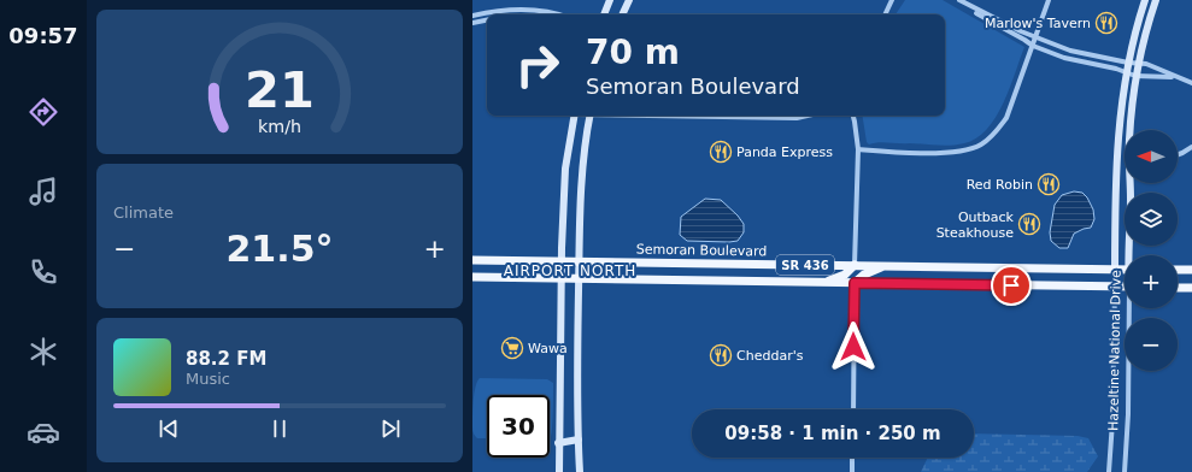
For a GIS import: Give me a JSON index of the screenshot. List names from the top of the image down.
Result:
{
  "streets": {
    "main road": ["Semoran Boulevard", "SR 436"],
    "street": ["Hazeltine National Drive"]
  },
  "crossings": [
    ["Semoran Boulevard", "Hazeltine National Drive"],
    ["SR 436", "Hazeltine National Drive"]
  ],
  "districts": ["AIRPORT NORTH"],
  "places": {
    "restaurant": [
      "Marlow's Tavern",
      "Panda Express",
      "Red Robin",
      "Outback Steakhouse",
      "Cheddar's"
    ],
    "supermarket": ["Wawa"]
  },
  "north": "left",
  "page": {
    "tabs": "09:57",
    "turn": ["70 m", "Semoran Boulevard"],
    "map_buttons": ["+", "−"],
    "tile": "Climate",
    "heat": ["−", "21.5°", "+"],
    "song": ["88.2 FM", "Music"],
    "limit": "30",
    "trip": "09:58 · 1 min · 250 m",
    "gauge": ["21", "km/h"]
  }
}
